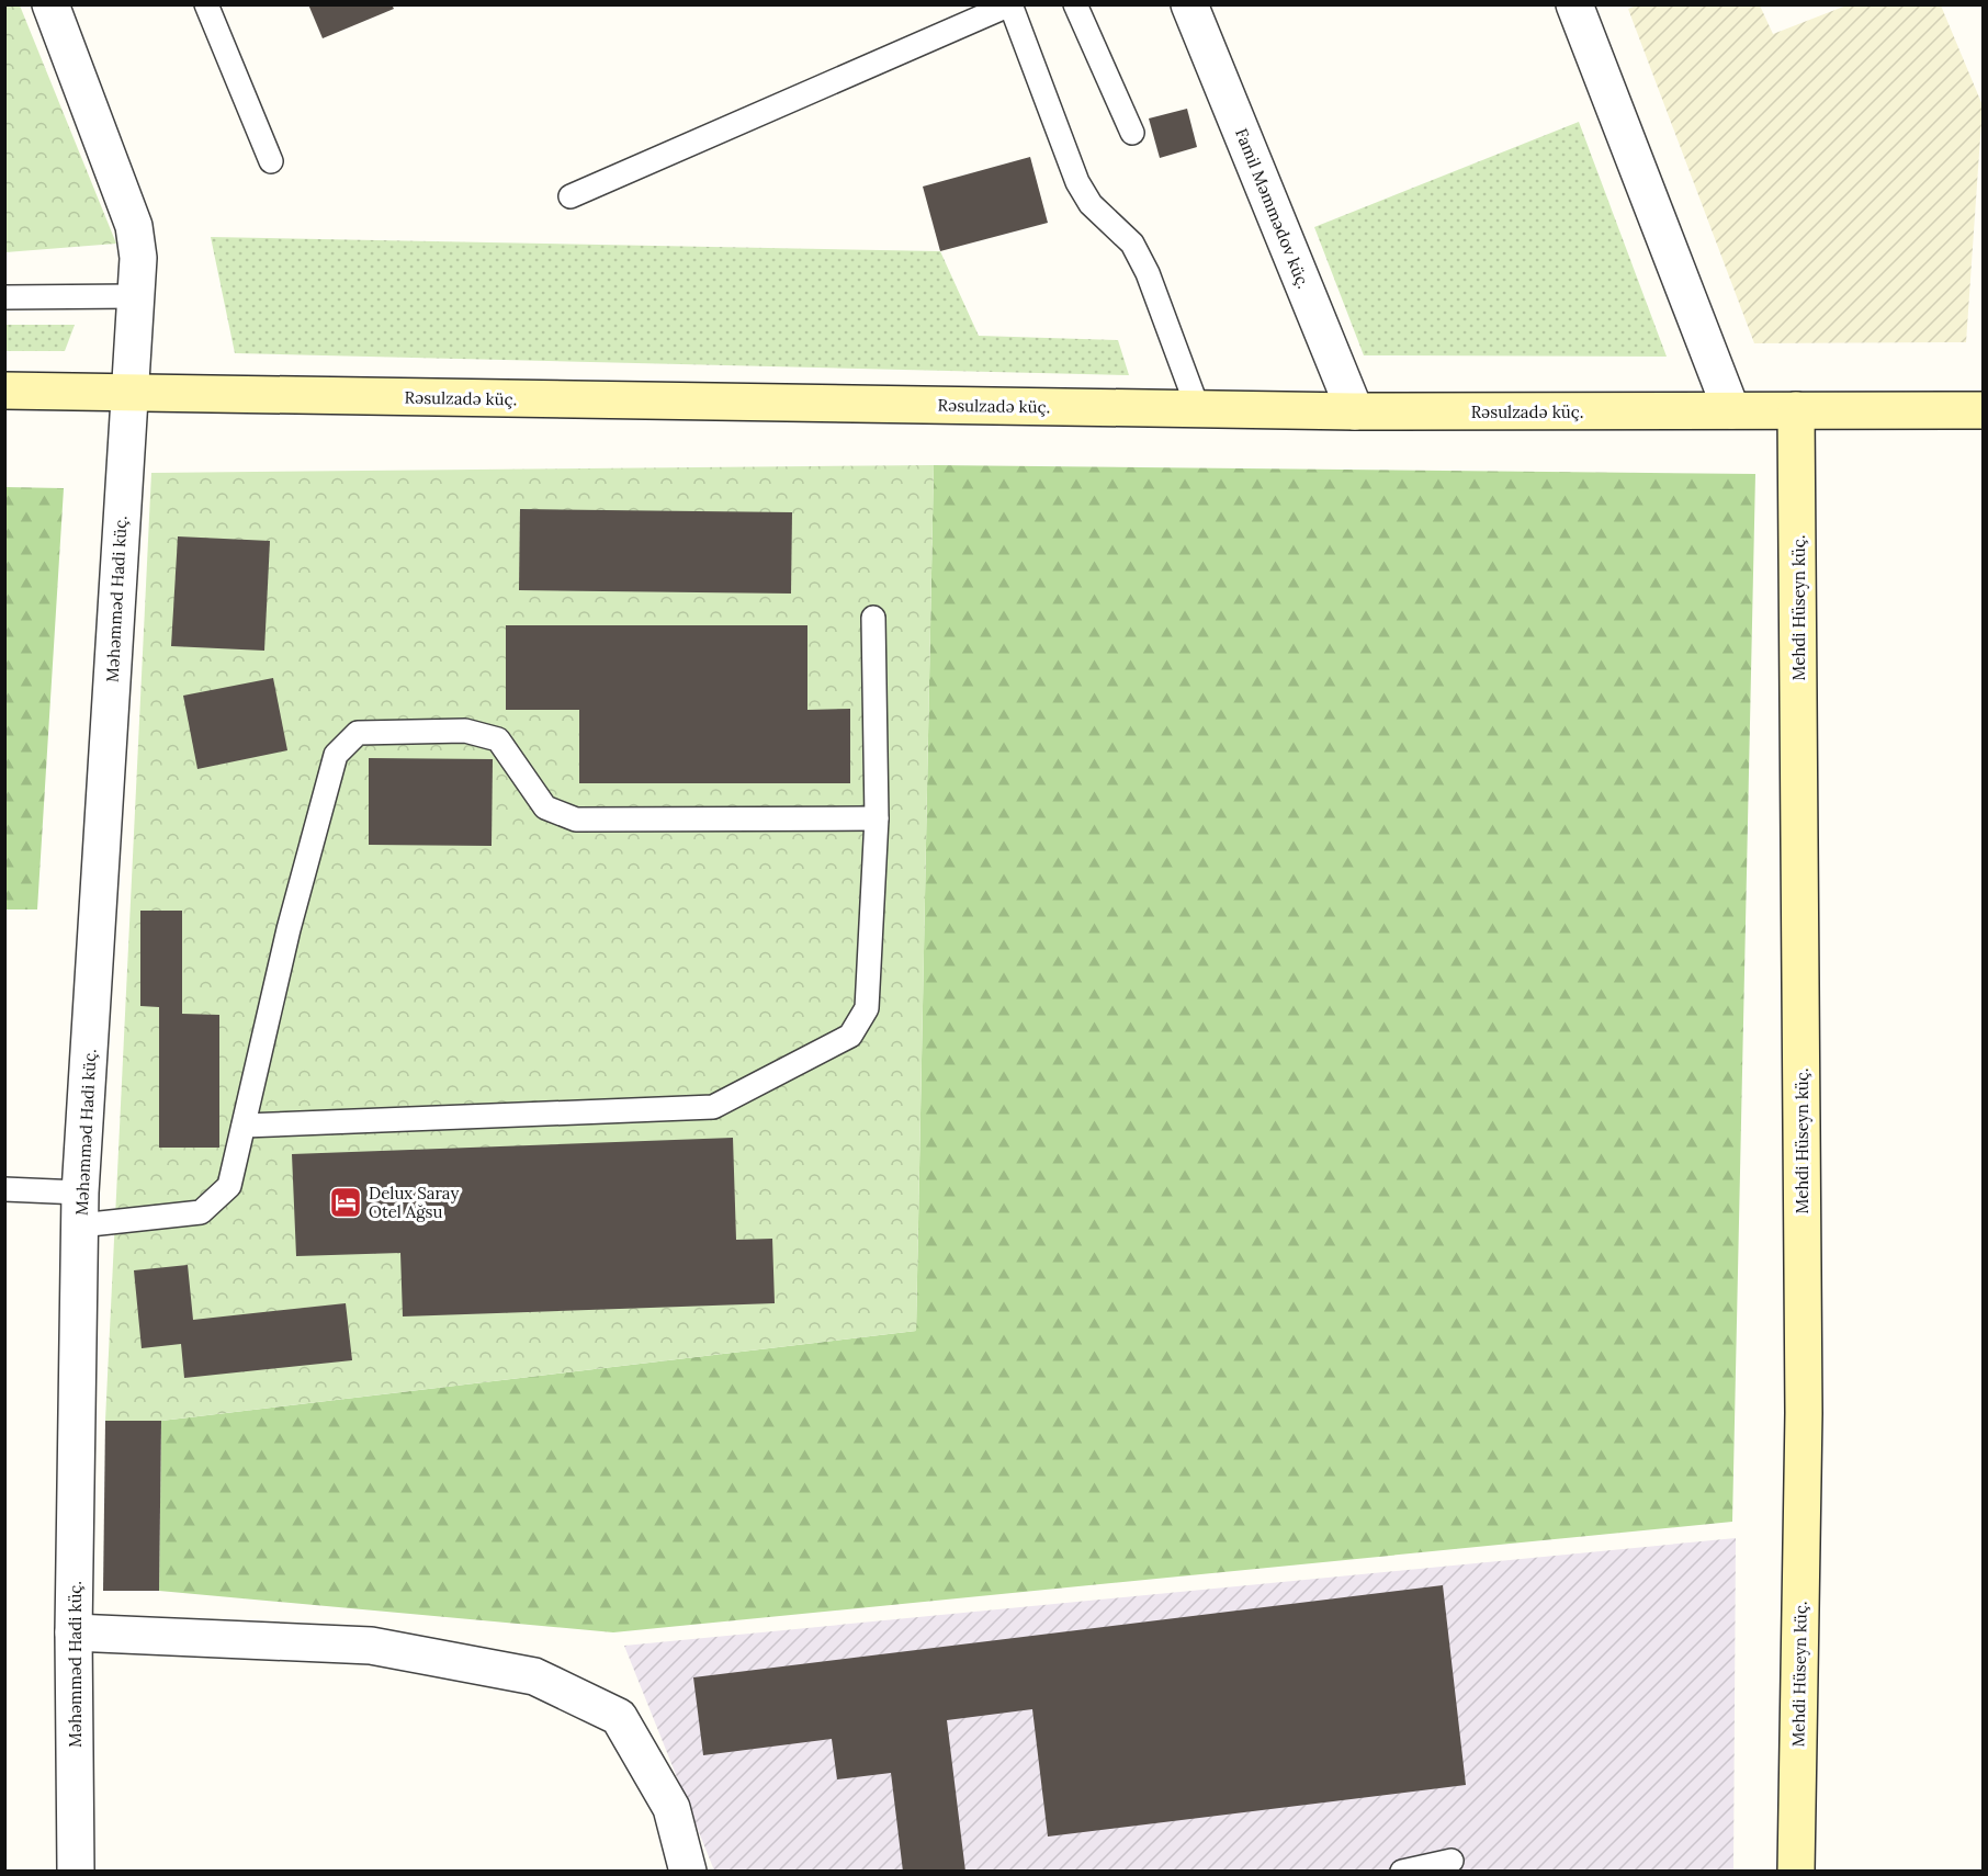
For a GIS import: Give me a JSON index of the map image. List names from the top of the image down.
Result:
{
  "streets": {
    "main road": ["Rəsulzadə küç.", "Mehdi Hüseyn küç."],
    "street": ["Famil Məmmədov küç.", "Məhəmməd Hadi küç."]
  },
  "crossings": [
    ["Famil Məmmədov küç.", "Rəsulzadə küç."],
    ["Rəsulzadə küç.", "Məhəmməd Hadi küç."],
    ["Rəsulzadə küç.", "Mehdi Hüseyn küç."]
  ],
  "places": {
    "hotel": ["Delux Saray Otel Ağsu"]
  }
}
